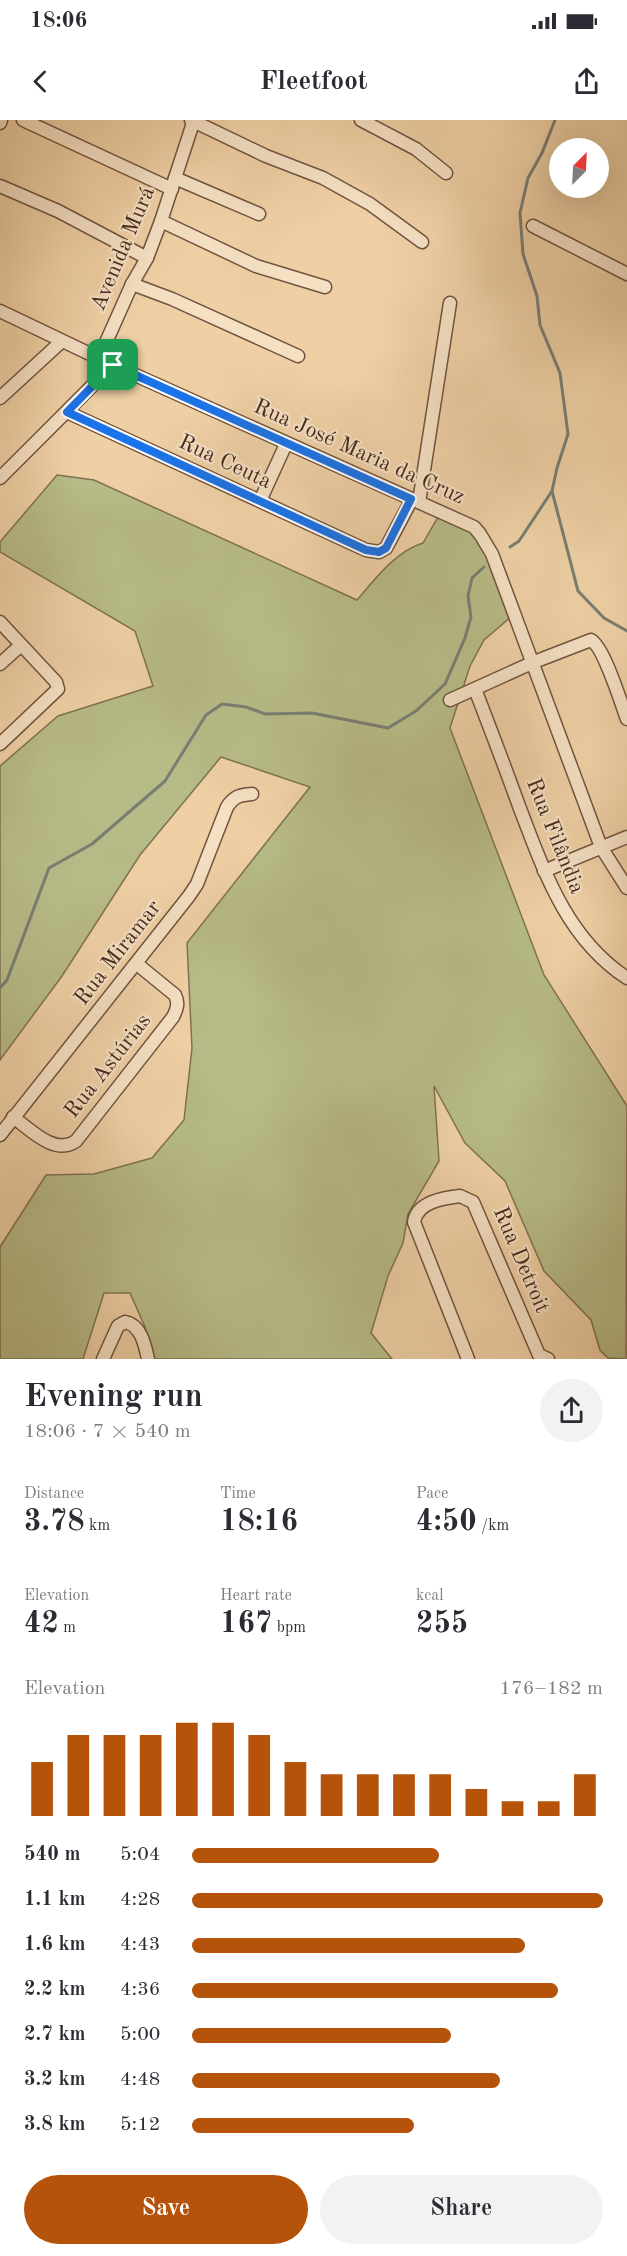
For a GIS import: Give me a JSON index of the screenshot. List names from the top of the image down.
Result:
{
  "streets": {
    "street": [
      "Avenida Murá",
      "Rua José Maria da Cruz",
      "Rua Ceuta",
      "Rua Filândia",
      "Rua Miramar",
      "Rua Astúrias",
      "Rua Detroit"
    ]
  },
  "crossings": [
    ["Avenida Murá", "Rua José Maria da Cruz"],
    ["Rua José Maria da Cruz", "Rua Ceuta"],
    ["Rua Miramar", "Rua Astúrias"]
  ],
  "north": "top right",
  "page": {
    "status": "18:06",
    "header": "Fleetfoot",
    "heading": ["Evening run", "18:06 · 7 × 540 m"],
    "stats": [
      ["Distance", "3.78 km"],
      ["Time", "18:16"],
      ["Pace", "4:50 /km"],
      ["Elevation", "42 m"],
      ["Heart rate", "167 bpm"],
      ["kcal", "255"]
    ],
    "chart": ["Elevation", "176–182 m"],
    "list": [
      {
        "name": "540 m",
        "note": "5:04"
      },
      {
        "name": "1.1 km",
        "note": "4:28"
      },
      {
        "name": "1.6 km",
        "note": "4:43"
      },
      {
        "name": "2.2 km",
        "note": "4:36"
      },
      {
        "name": "2.7 km",
        "note": "5:00"
      },
      {
        "name": "3.2 km",
        "note": "4:48"
      },
      {
        "name": "3.8 km",
        "note": "5:12"
      }
    ],
    "buttons": ["Save", "Share"]
  }
}
